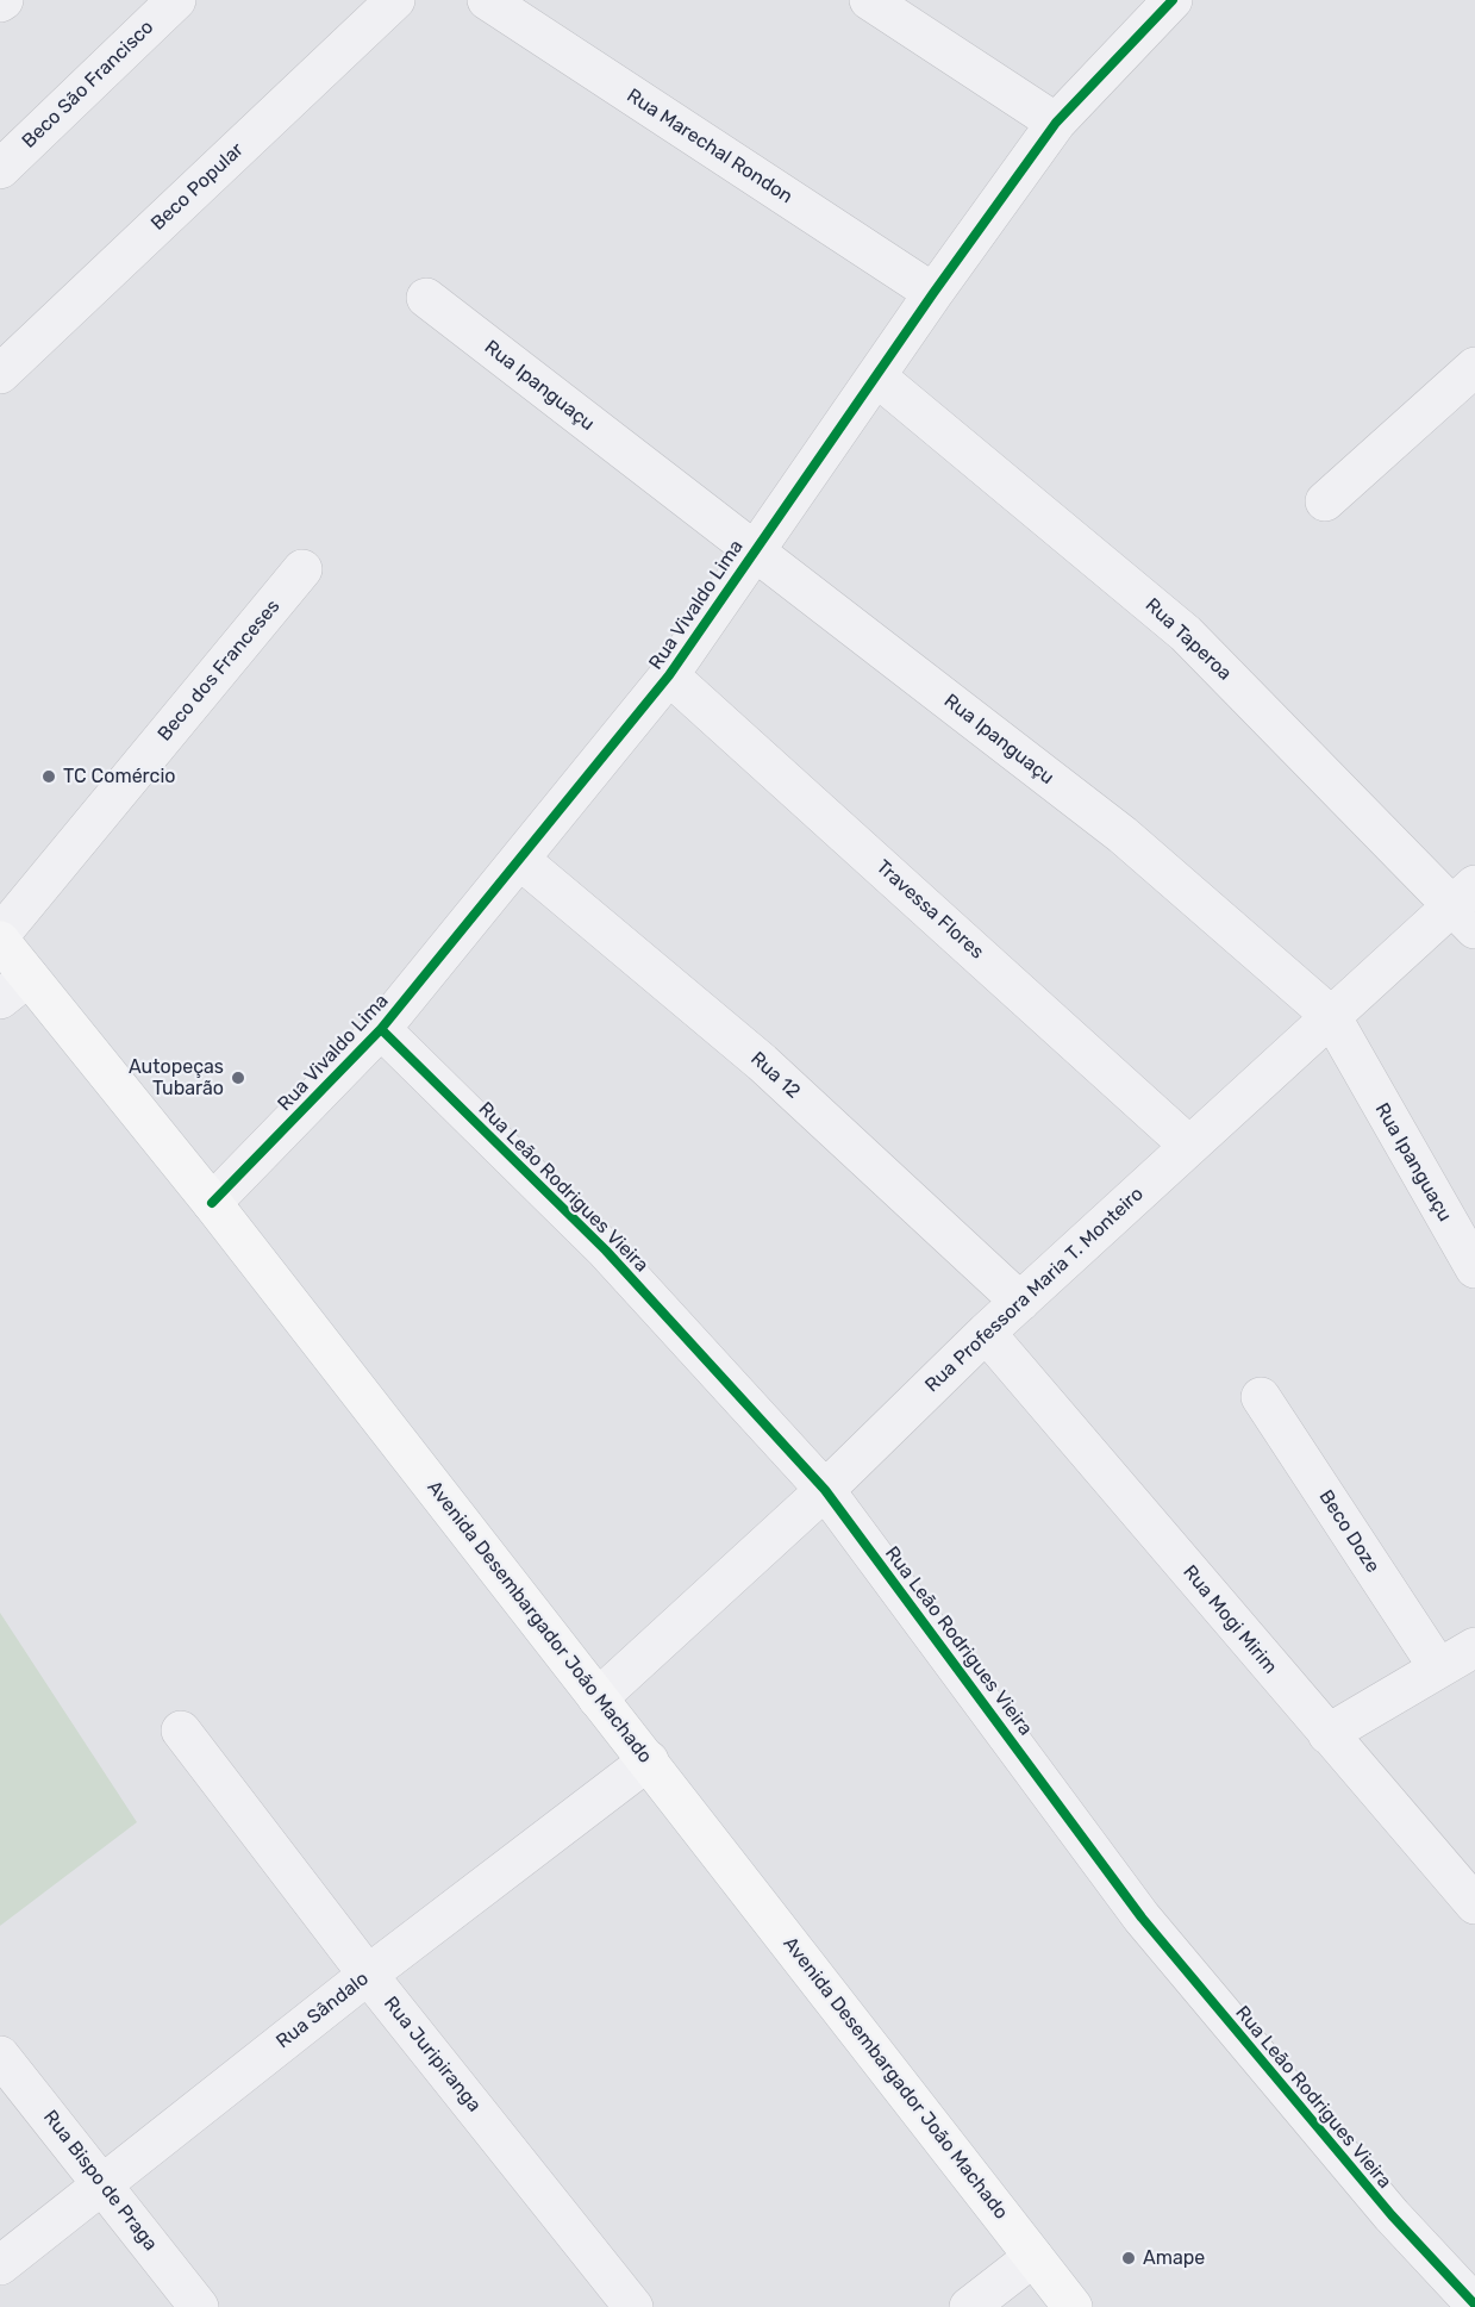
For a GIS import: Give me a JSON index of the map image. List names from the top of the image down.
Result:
{
  "streets": {
    "main road": ["Avenida Desembargador João Machado"],
    "street": [
      "Beco São Francisco",
      "Rua Marechal Rondon",
      "Beco Popular",
      "Rua Ipanguaçu",
      "Rua Vivaldo Lima",
      "Rua Taperoa",
      "Beco dos Franceses",
      "Travessa Flores",
      "Rua 12",
      "Rua Leão Rodrigues Vieira",
      "Rua Professora Maria T. Monteiro",
      "Beco Doze",
      "Rua Mogi Mirim",
      "Rua Sândalo",
      "Rua Juripiranga",
      "Rua Bispo de Praga"
    ]
  },
  "crossings": [
    ["Rua Marechal Rondon", "Rua Vivaldo Lima"],
    ["Rua Ipanguaçu", "Rua Vivaldo Lima"],
    ["Rua Ipanguaçu", "Rua Professora Maria T. Monteiro"],
    ["Rua Vivaldo Lima", "Rua Taperoa"],
    ["Rua Vivaldo Lima", "Travessa Flores"],
    ["Rua Vivaldo Lima", "Rua 12"],
    ["Rua Vivaldo Lima", "Rua Leão Rodrigues Vieira"],
    ["Rua Vivaldo Lima", "Avenida Desembargador João Machado"],
    ["Rua Taperoa", "Rua Professora Maria T. Monteiro"],
    ["Travessa Flores", "Rua Professora Maria T. Monteiro"],
    ["Rua 12", "Rua Professora Maria T. Monteiro"],
    ["Rua Leão Rodrigues Vieira", "Rua Professora Maria T. Monteiro"],
    ["Rua Professora Maria T. Monteiro", "Rua Mogi Mirim"],
    ["Rua Professora Maria T. Monteiro", "Avenida Desembargador João Machado"],
    ["Avenida Desembargador João Machado", "Rua Sândalo"],
    ["Rua Sândalo", "Rua Juripiranga"],
    ["Rua Sândalo", "Rua Bispo de Praga"]
  ],
  "places": ["TC Comércio", "Autopeças Tubarão", "Amape"]
}
